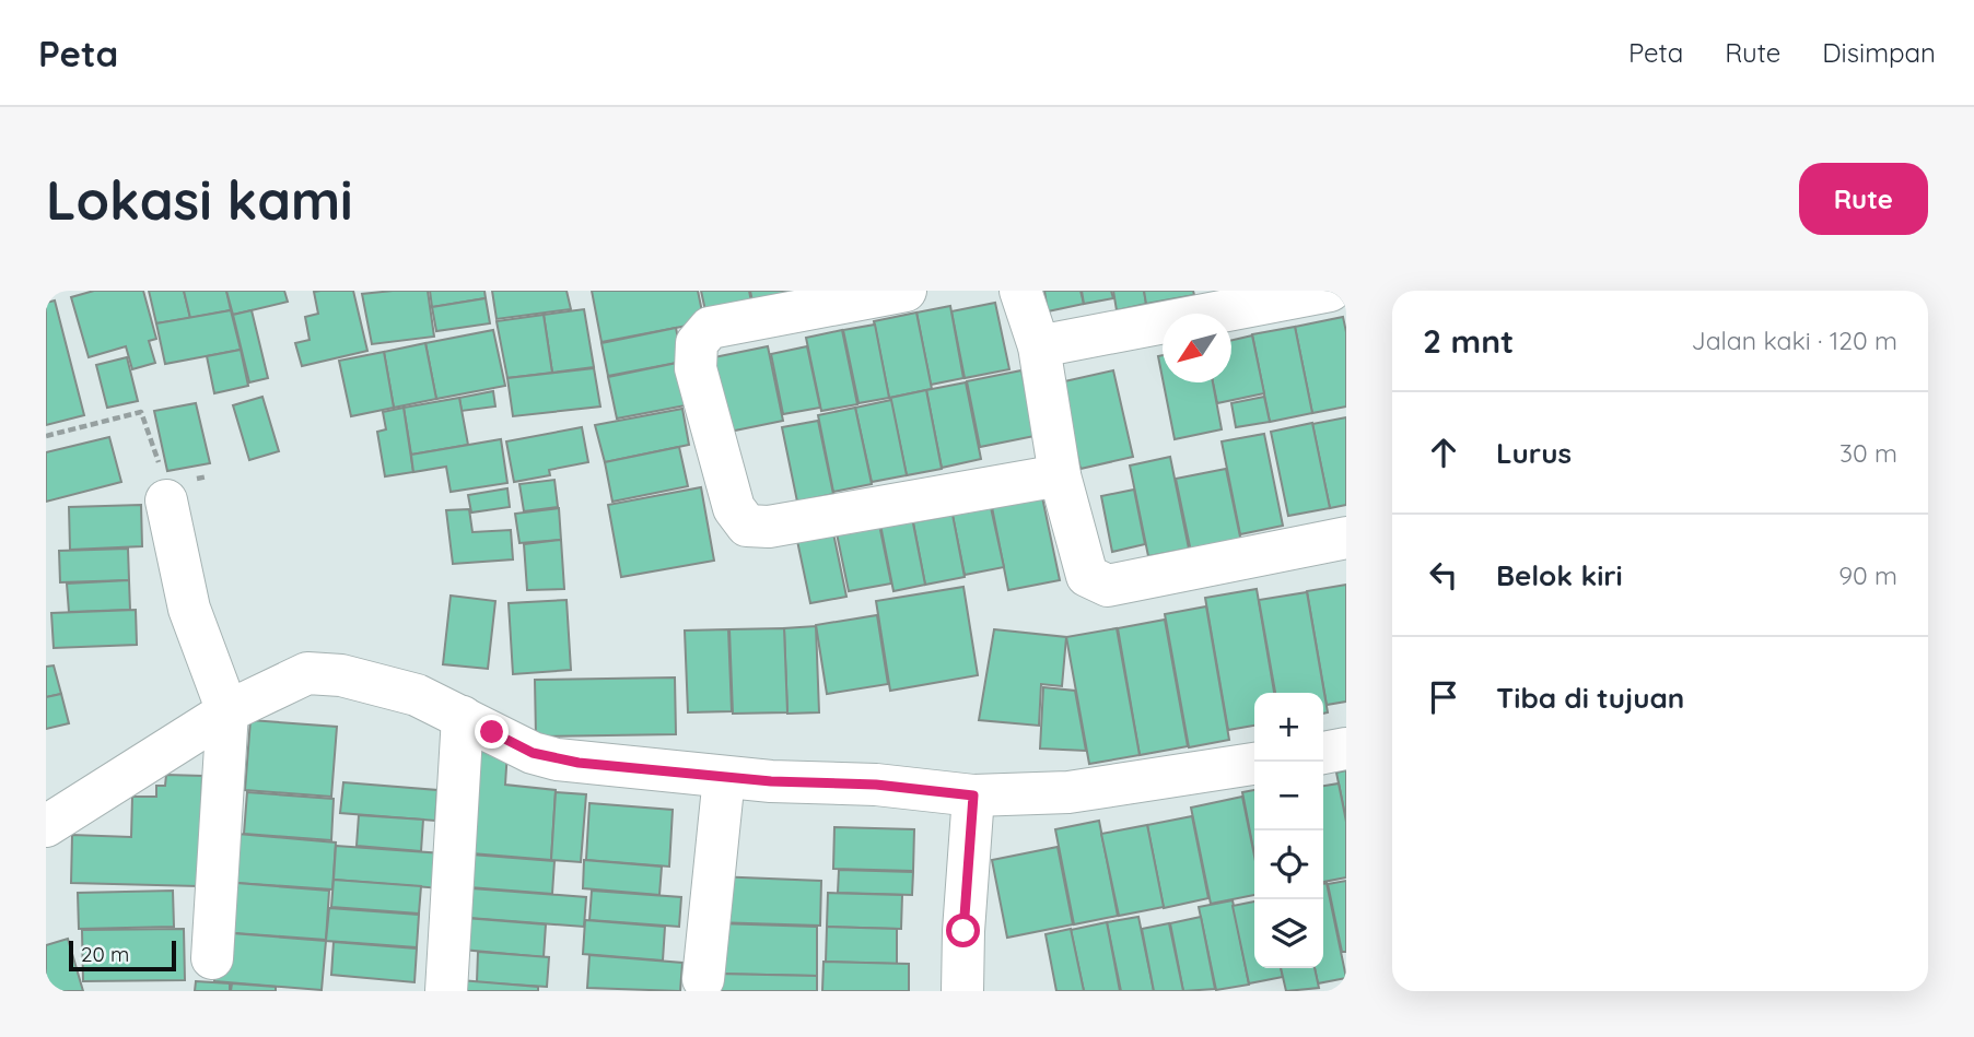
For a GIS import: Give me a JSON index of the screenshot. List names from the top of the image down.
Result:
{
  "scale_bar": "20 m",
  "north": "bottom left",
  "page": {
    "header": "Peta",
    "nav": ["Peta", "Rute", "Disimpan"],
    "buttons": "Rute",
    "title": "Lokasi kami",
    "heading": ["2 mnt", "Jalan kaki · 120 m"],
    "list": [
      ["Lurus", "30 m"],
      ["Belok kiri", "90 m"],
      "Tiba di tujuan"
    ],
    "map_buttons": ["+", "−"],
    "scale": "20 m"
  }
}
